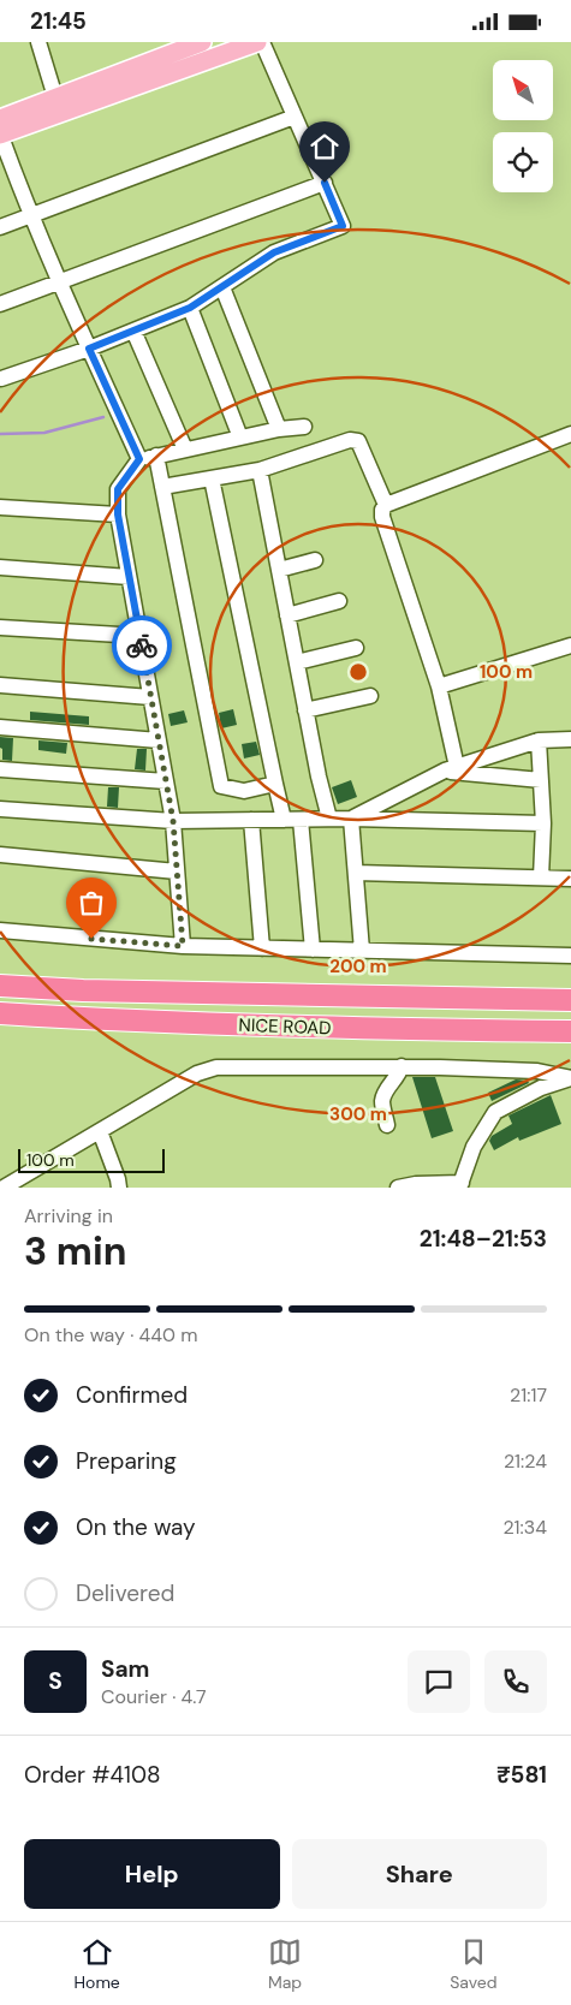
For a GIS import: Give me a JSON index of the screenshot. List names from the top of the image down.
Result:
{
  "streets": {
    "highway": ["NICE ROAD"]
  },
  "scale_bar": "100 m",
  "north": "top left",
  "page": {
    "status": "21:45",
    "scale": "100 m",
    "heading": ["3 min", "Arriving in", "21:48–21:53"],
    "panel": [
      "Sam",
      "Courier · 4.7",
      "Order #4108",
      "₹581"
    ],
    "bar": "On the way · 440 m",
    "list": [
      ["Confirmed", "21:17"],
      ["Preparing", "21:24"],
      ["On the way", "21:34"],
      "Delivered"
    ],
    "round": "S",
    "buttons": ["Help", "Share"],
    "tabs": ["Home", "Map", "Saved"]
  },
  "rings": ["100 m", "200 m", "300 m"]
}
